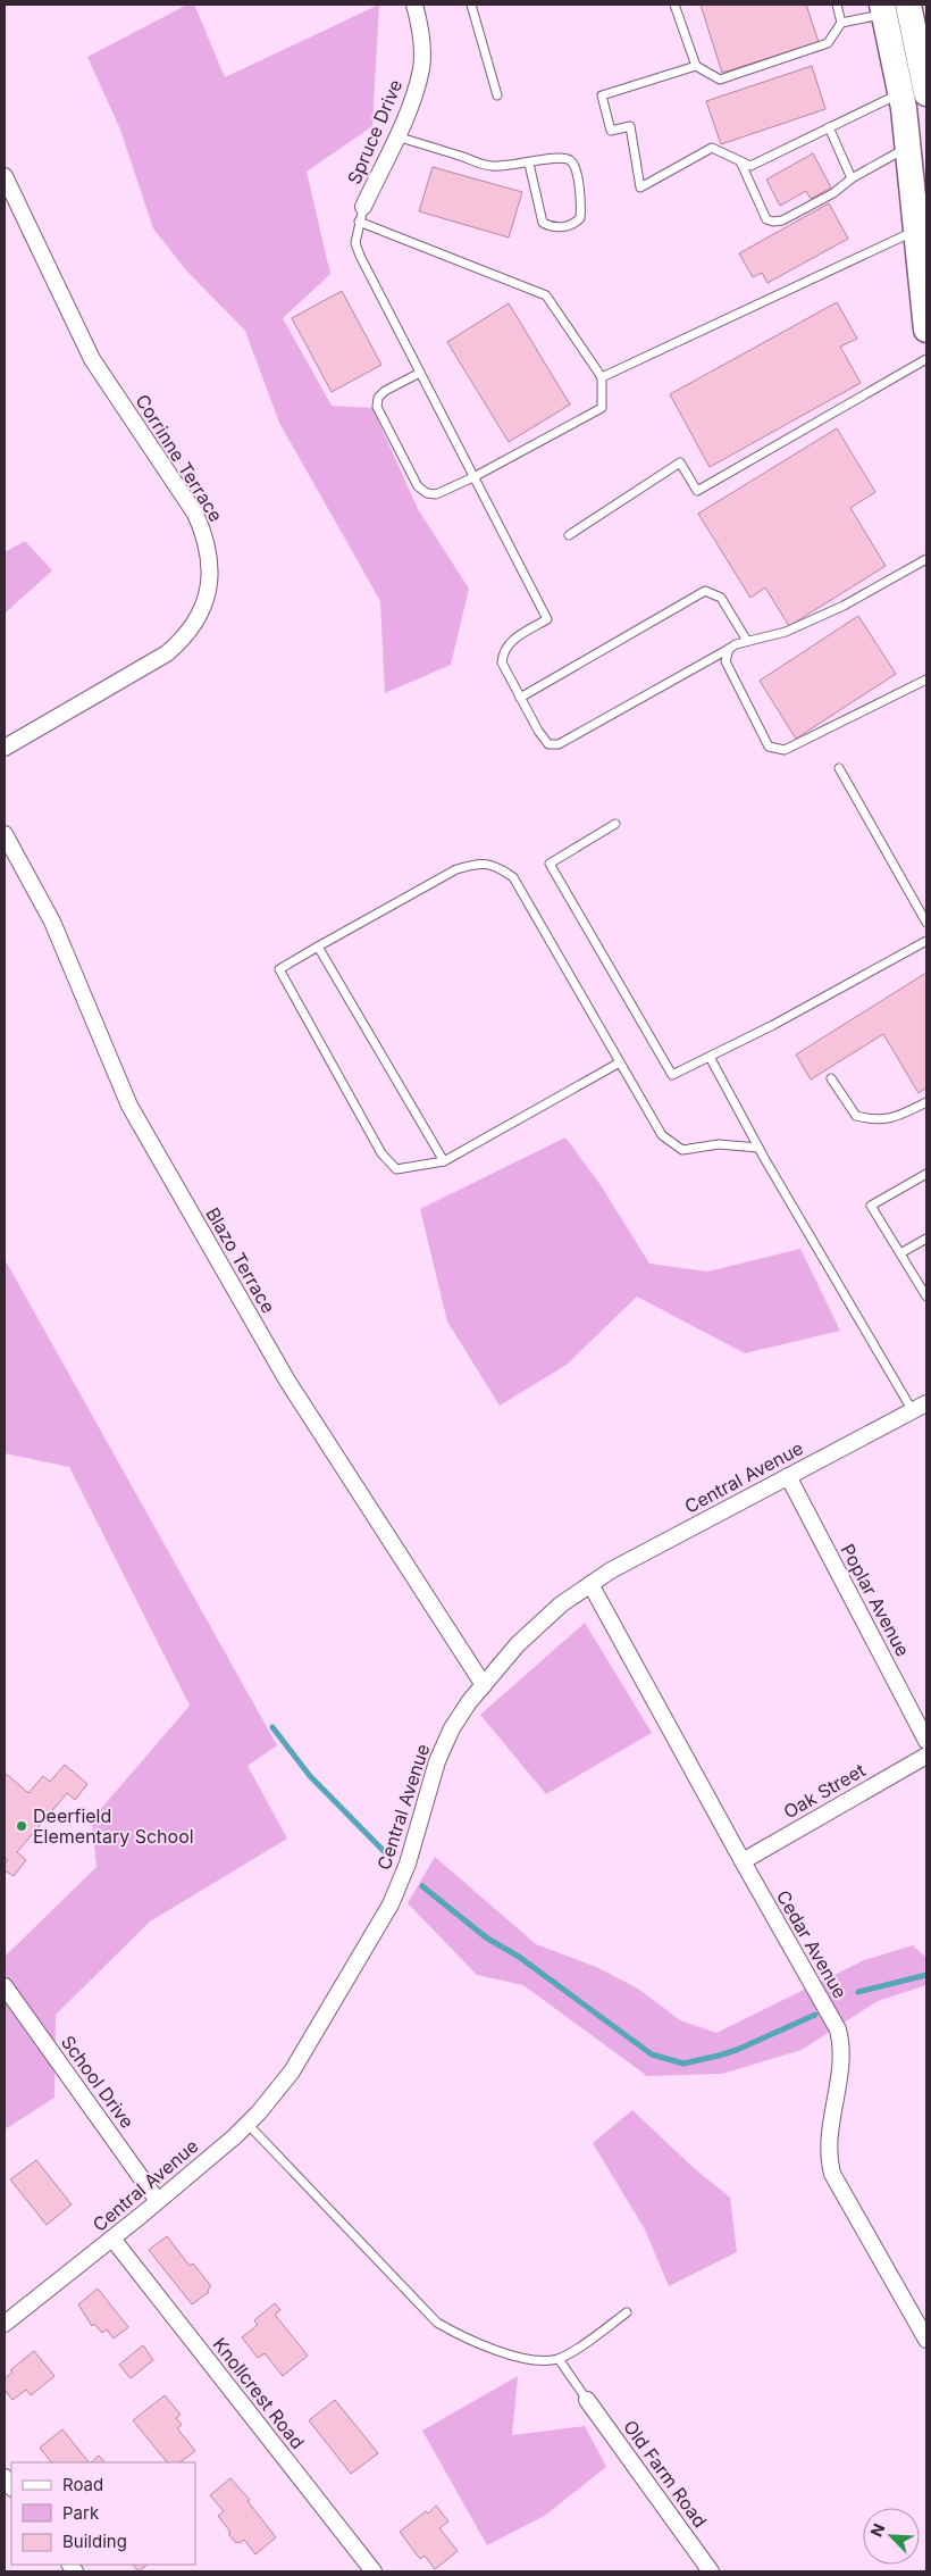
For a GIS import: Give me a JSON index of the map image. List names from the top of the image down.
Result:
{
  "streets": {
    "street": [
      "Spruce Drive",
      "Corrinne Terrace",
      "Blazo Terrace",
      "Central Avenue",
      "Poplar Avenue",
      "Oak Street",
      "Cedar Avenue",
      "School Drive",
      "Knollcrest Road",
      "Old Farm Road"
    ]
  },
  "crossings": [
    ["Blazo Terrace", "Central Avenue"],
    ["Central Avenue", "Poplar Avenue"],
    ["Central Avenue", "Cedar Avenue"],
    ["Central Avenue", "School Drive"],
    ["Central Avenue", "Knollcrest Road"],
    ["Oak Street", "Cedar Avenue"]
  ],
  "places": ["Deerfield Elementary School"],
  "legend": ["Road", "Park", "Building"],
  "north": "top left"
}
